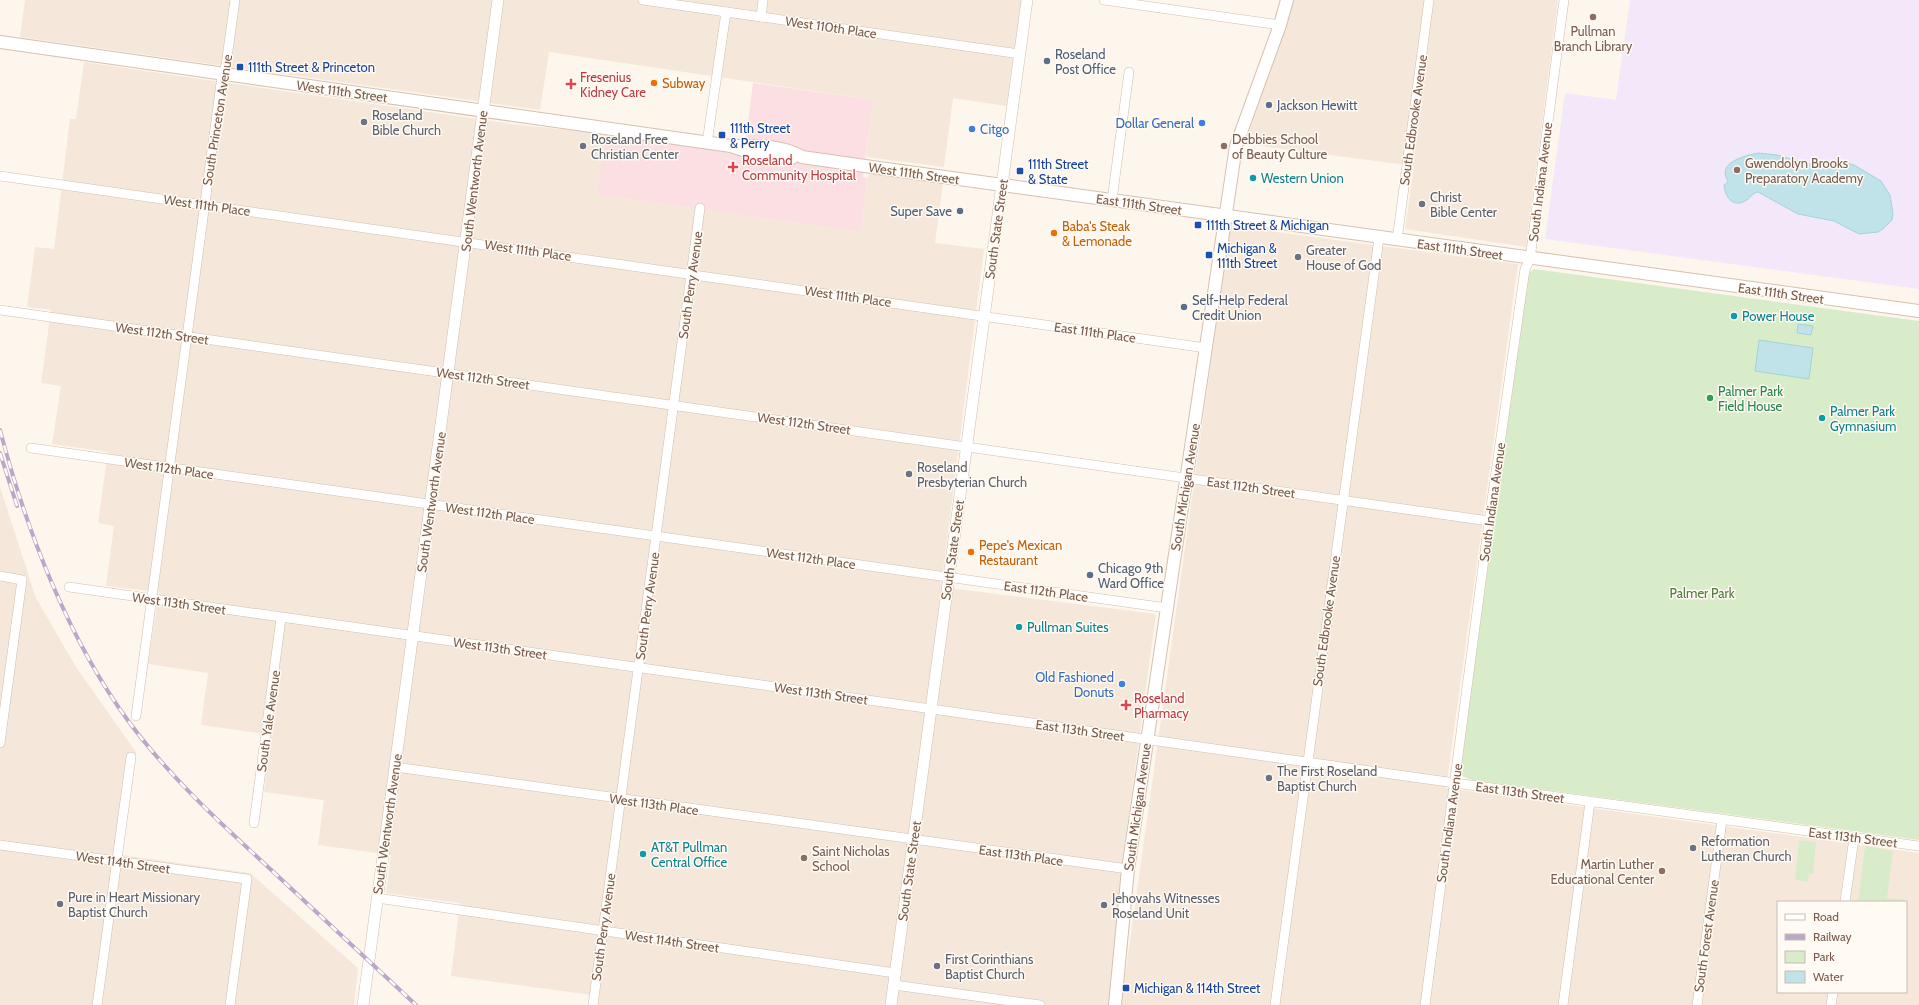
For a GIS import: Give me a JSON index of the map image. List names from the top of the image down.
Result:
{
  "streets": {
    "main road": ["West 111th Street", "East 111th Street", "South Michigan Avenue"],
    "street": [
      "West 110th Place",
      "South Princeton Avenue",
      "South Edbrooke Avenue",
      "South Wentworth Avenue",
      "South Indiana Avenue",
      "West 111th Place",
      "South State Street",
      "South Perry Avenue",
      "East 111th Place",
      "West 112th Street",
      "West 112th Place",
      "East 112th Street",
      "East 112th Place",
      "West 113th Street",
      "South Yale Avenue",
      "East 113th Street",
      "West 113th Place",
      "East 113th Place",
      "West 114th Street",
      "South Forest Avenue"
    ]
  },
  "crossings": [
    ["West 110th Place", "South State Street"],
    ["West 111th Street", "South Princeton Avenue"],
    ["West 111th Street", "South Wentworth Avenue"],
    ["West 111th Street", "East 111th Street"],
    ["West 111th Street", "South State Street"],
    ["South Princeton Avenue", "West 111th Place"],
    ["South Princeton Avenue", "West 112th Street"],
    ["South Princeton Avenue", "West 112th Place"],
    ["South Princeton Avenue", "West 113th Street"],
    ["South Edbrooke Avenue", "East 111th Street"],
    ["South Edbrooke Avenue", "East 112th Street"],
    ["South Edbrooke Avenue", "East 113th Street"],
    ["South Wentworth Avenue", "West 111th Place"],
    ["South Wentworth Avenue", "West 112th Street"],
    ["South Wentworth Avenue", "West 112th Place"],
    ["South Wentworth Avenue", "West 113th Street"],
    ["South Wentworth Avenue", "West 113th Place"],
    ["South Wentworth Avenue", "West 114th Street"],
    ["South Indiana Avenue", "East 111th Street"],
    ["South Indiana Avenue", "East 112th Street"],
    ["South Indiana Avenue", "East 113th Street"],
    ["East 111th Street", "South State Street"],
    ["East 111th Street", "South Michigan Avenue"],
    ["West 111th Place", "South State Street"],
    ["West 111th Place", "South Perry Avenue"],
    ["West 111th Place", "East 111th Place"],
    ["South State Street", "East 111th Place"],
    ["South State Street", "West 112th Street"],
    ["South State Street", "West 112th Place"],
    ["South State Street", "East 112th Street"],
    ["South State Street", "East 112th Place"],
    ["South State Street", "West 113th Street"],
    ["South State Street", "East 113th Street"],
    ["South State Street", "West 113th Place"],
    ["South State Street", "East 113th Place"],
    ["South State Street", "West 114th Street"],
    ["South Perry Avenue", "West 112th Street"],
    ["South Perry Avenue", "West 112th Place"],
    ["South Perry Avenue", "West 113th Street"],
    ["South Perry Avenue", "West 113th Place"],
    ["South Perry Avenue", "West 114th Street"],
    ["East 111th Place", "South Michigan Avenue"],
    ["West 112th Street", "East 112th Street"],
    ["West 112th Place", "East 112th Place"],
    ["South Michigan Avenue", "East 112th Street"],
    ["South Michigan Avenue", "East 112th Place"],
    ["South Michigan Avenue", "East 113th Street"],
    ["South Michigan Avenue", "East 113th Place"],
    ["West 113th Street", "South Yale Avenue"],
    ["West 113th Street", "East 113th Street"],
    ["East 113th Street", "South Forest Avenue"],
    ["West 113th Place", "East 113th Place"]
  ],
  "parks": ["Palmer Park"],
  "places": {
    "other": [
      "Pullman Branch Library",
      "Roseland Post Office",
      "Subway",
      "Jackson Hewitt",
      "Roseland Bible Church",
      "Dollar General",
      "Citgo",
      "Roseland Free Christian Center",
      "Debbies School of Beauty Culture",
      "Gwendolyn Brooks Preparatory Academy",
      "Western Union",
      "Christ Bible Center",
      "Super Save",
      "Baba's Steak & Lemonade",
      "Greater House of God",
      "Self-Help Federal Credit Union",
      "Power House",
      "Palmer Park Field House",
      "Palmer Park Gymnasium",
      "Roseland Presbyterian Church",
      "Pepe's Mexican Restaurant",
      "Chicago 9th Ward Office",
      "Pullman Suites",
      "Old Fashioned Donuts",
      "The First Roseland Baptist Church",
      "Reformation Lutheran Church",
      "AT&T Pullman Central Office",
      "Saint Nicholas School",
      "Martin Luther Educational Center",
      "Pure in Heart Missionary Baptist Church",
      "Jehovahs Witnesses Roseland Unit",
      "First Corinthians Baptist Church"
    ],
    "transit": [
      "111th Street & Princeton",
      "111th Street & Perry",
      "111th Street & State",
      "111th Street & Michigan",
      "Michigan & 111th Street",
      "Michigan & 114th Street"
    ],
    "health": ["Fresenius Kidney Care", "Roseland Community Hospital", "Roseland Pharmacy"]
  },
  "legend": [
    "Road",
    "Railway",
    "Park",
    "Water"
  ]
}
